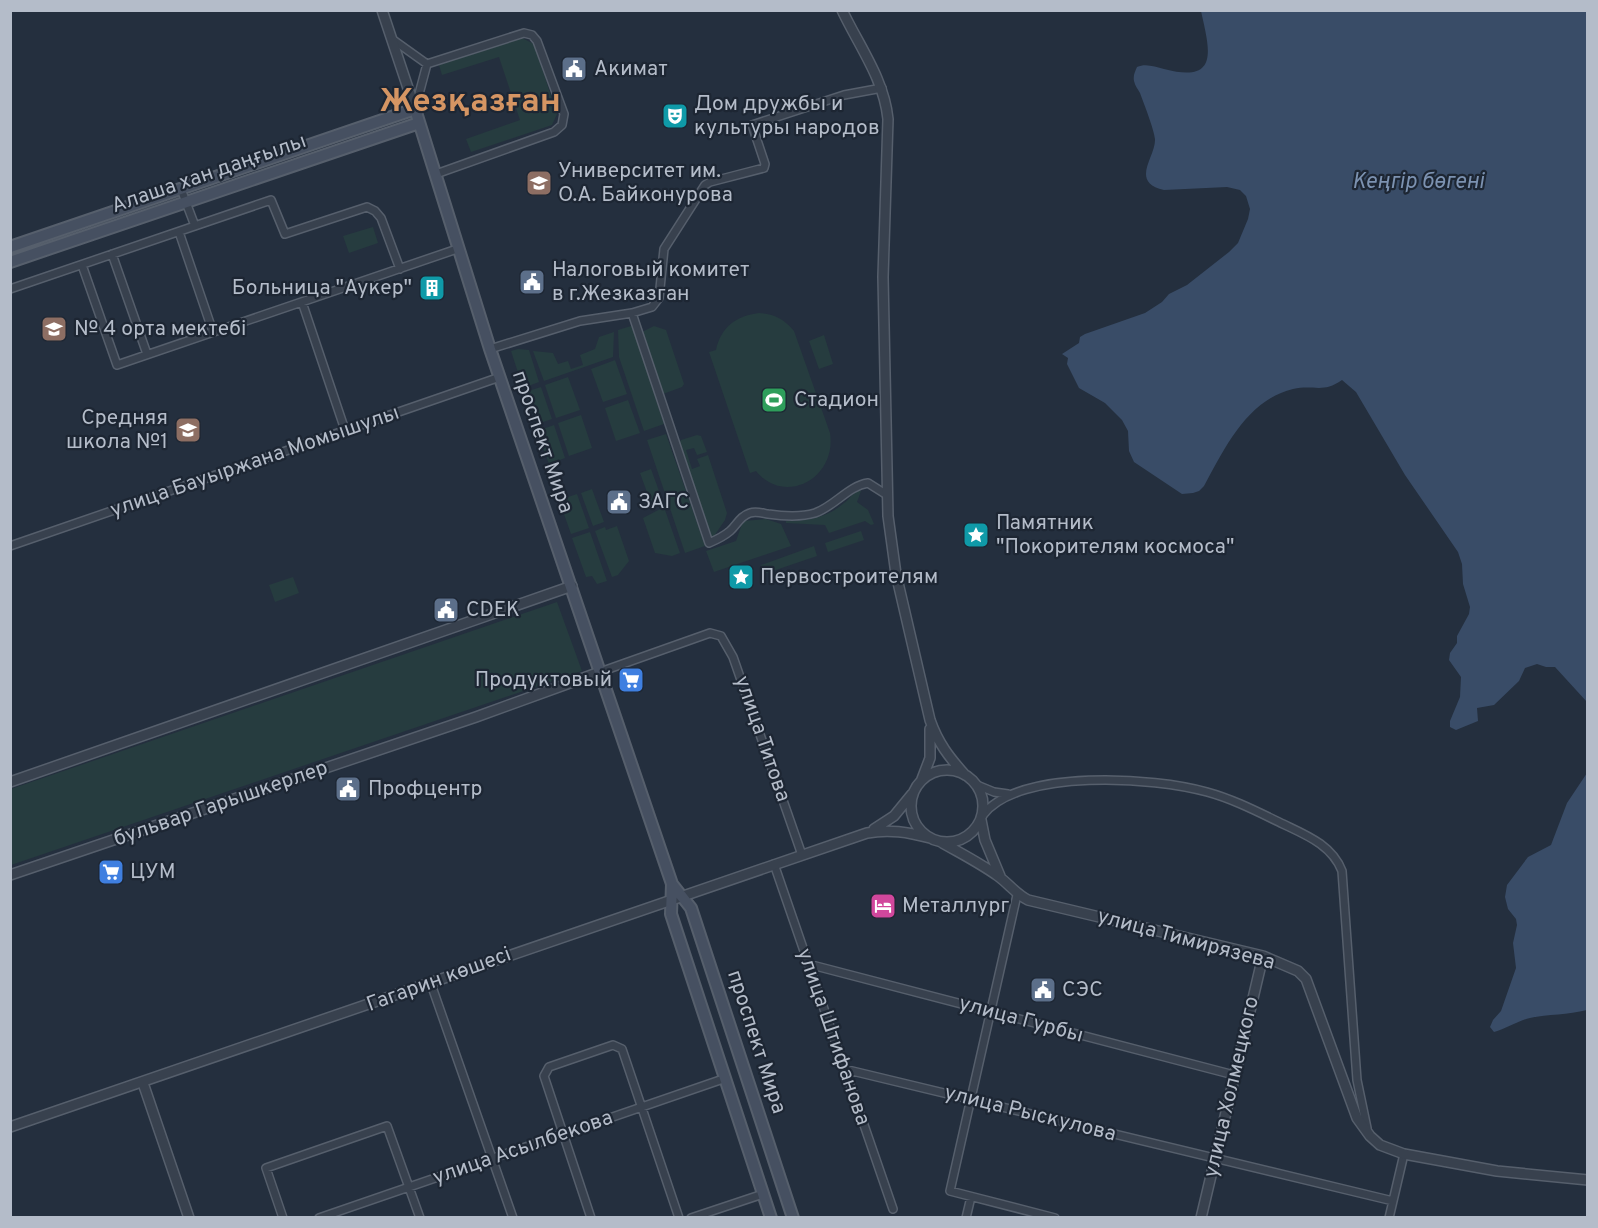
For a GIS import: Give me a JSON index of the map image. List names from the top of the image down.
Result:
{
  "streets": {
    "main road": ["Алаша хан даңғылы", "проспект Мира"],
    "street": [
      "улица Бауыржана Момышулы",
      "улица Титова",
      "бульвар Гарышкерлер",
      "улица Тимирязева",
      "Гагарин көшесі",
      "улица Гурбы",
      "улица Штифанова",
      "улица Холмецкого",
      "улица Рыскулова",
      "улица Асылбекова"
    ]
  },
  "crossings": [
    ["Алаша хан даңғылы", "проспект Мира"],
    ["проспект Мира", "улица Бауыржана Момышулы"],
    ["проспект Мира", "улица Титова"],
    ["проспект Мира", "бульвар Гарышкерлер"],
    ["проспект Мира", "Гагарин көшесі"],
    ["проспект Мира", "улица Асылбекова"],
    ["улица Титова", "бульвар Гарышкерлер"],
    ["улица Титова", "Гагарин көшесі"],
    ["улица Тимирязева", "улица Холмецкого"],
    ["Гагарин көшесі", "улица Штифанова"],
    ["улица Гурбы", "улица Штифанова"],
    ["улица Гурбы", "улица Холмецкого"],
    ["улица Штифанова", "улица Рыскулова"],
    ["улица Холмецкого", "улица Рыскулова"]
  ],
  "districts": ["Жезқазған"],
  "water": ["Кеңгір бөгені"],
  "places": {
    "public building": [
      "Акимат",
      "Налоговый комитет в г.Жезказган",
      "ЗАГС",
      "CDEK",
      "Профцентр",
      "СЭС"
    ],
    "theatre": ["Дом дружбы и культуры народов"],
    "school or university": ["Университет им. О.А. Байконурова", "№ 4 орта мектебі", "Средняя школа №1"],
    "building": ["Больница \"Аукер\""],
    "sports": ["Стадион"],
    "place": ["Памятник \"Покорителям космоса\"", "Первостроителям"],
    "supermarket": ["Продуктовый", "ЦУМ"],
    "hotel": ["Металлург"]
  }
}
